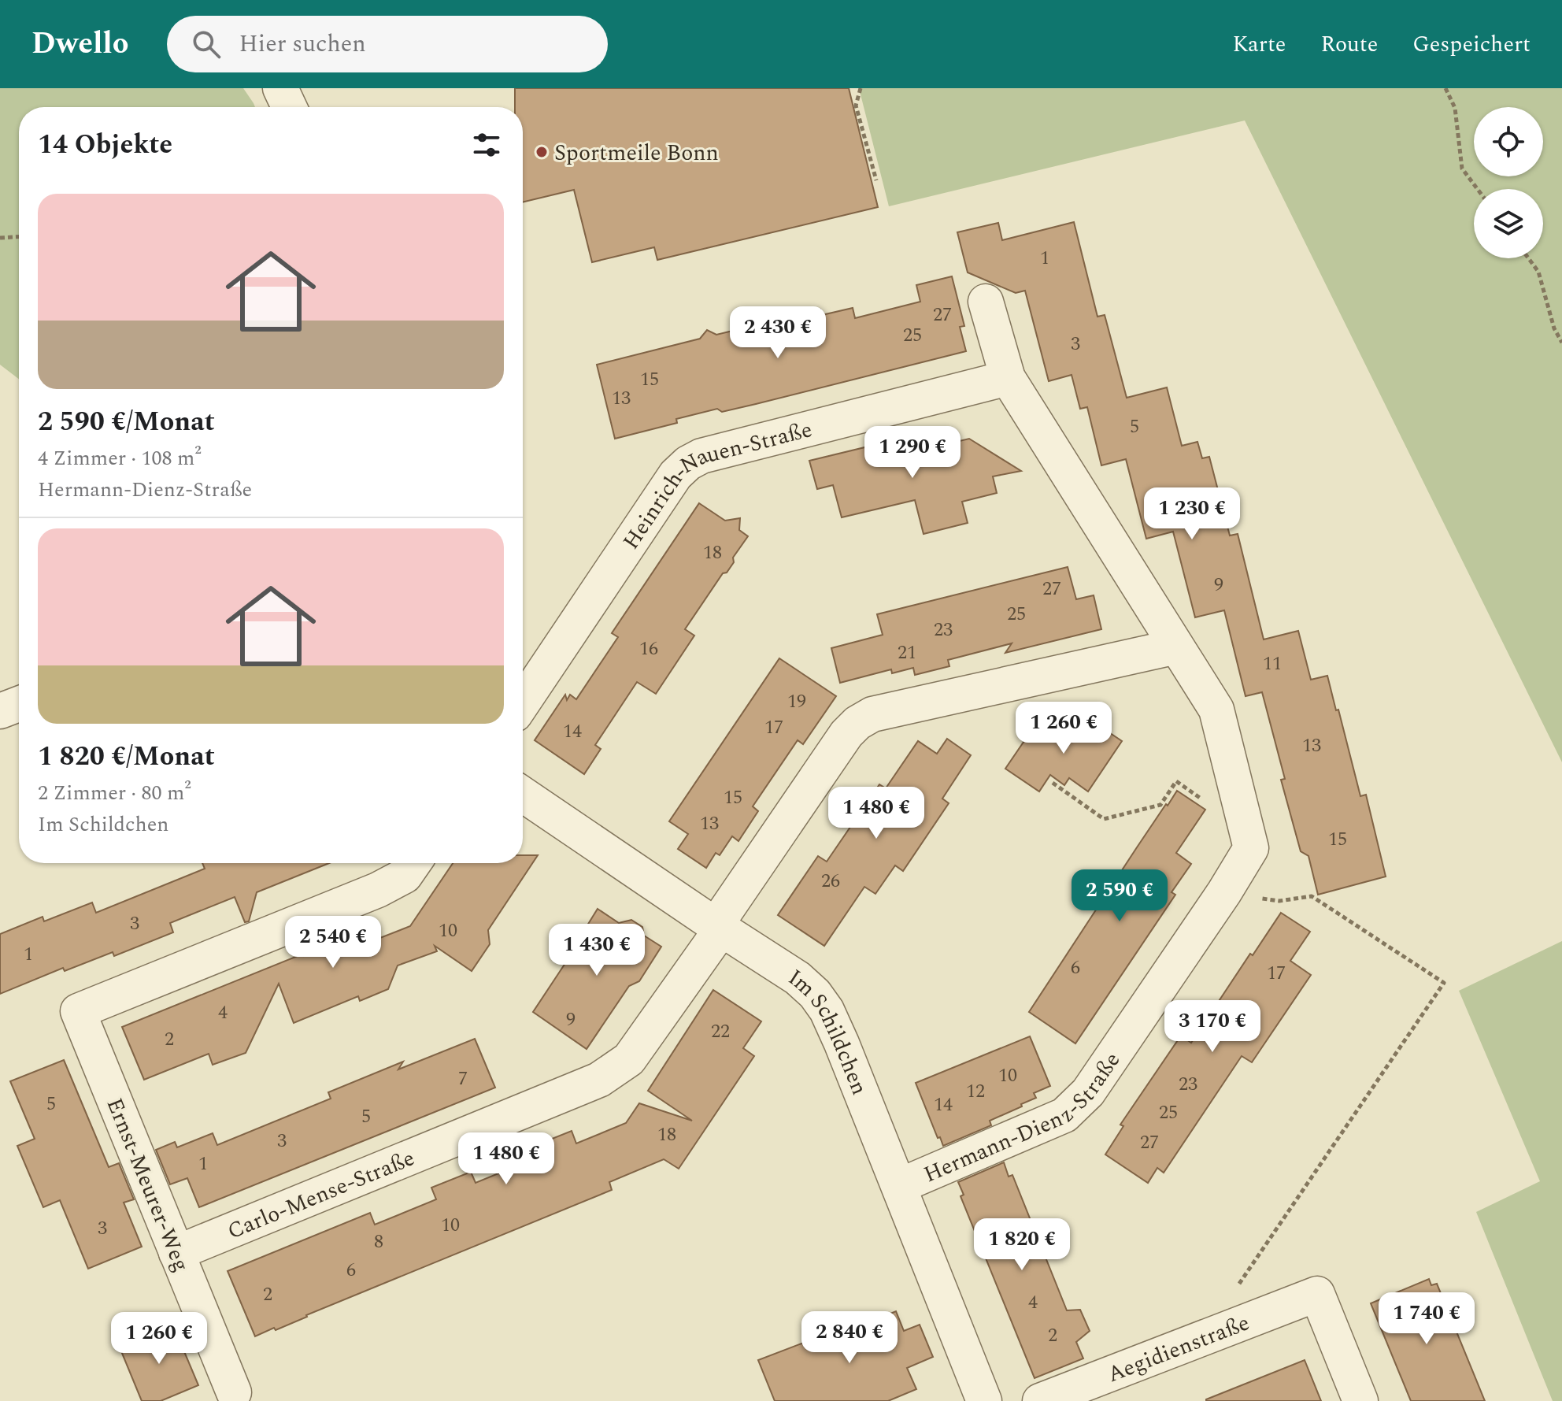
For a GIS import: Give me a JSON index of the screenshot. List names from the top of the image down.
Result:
{
  "streets": {
    "street": [
      "Heinrich-Nauen-Straße",
      "Im Schildchen",
      "Hermann-Dienz-Straße",
      "Ernst-Meurer-Weg",
      "Carlo-Mense-Straße",
      "Aegidienstraße"
    ]
  },
  "crossings": [
    ["Heinrich-Nauen-Straße", "Hermann-Dienz-Straße"],
    ["Im Schildchen", "Hermann-Dienz-Straße"],
    ["Im Schildchen", "Carlo-Mense-Straße"],
    ["Hermann-Dienz-Straße", "Carlo-Mense-Straße"],
    ["Ernst-Meurer-Weg", "Carlo-Mense-Straße"]
  ],
  "places": ["Sportmeile Bonn"],
  "house_numbers": [
    "1",
    "27",
    "25",
    "3",
    "15",
    "13",
    "5",
    "18",
    "9",
    "27",
    "25",
    "23",
    "16",
    "21",
    "11",
    "19",
    "17",
    "14",
    "13",
    "15",
    "13",
    "15",
    "26",
    "3",
    "10",
    "1",
    "6",
    "17",
    "4",
    "9",
    "22",
    "2",
    "10",
    "7",
    "23",
    "12",
    "5",
    "14",
    "25",
    "5",
    "18",
    "3",
    "27",
    "1",
    "10",
    "3",
    "8",
    "6",
    "2",
    "4",
    "2"
  ],
  "page": {
    "header": "Dwello",
    "search": "Hier suchen",
    "nav": ["Karte", "Route", "Gespeichert"],
    "heading": "14 Objekte",
    "list": [
      {
        "name": "2 590 €/Monat",
        "note": "4 Zimmer · 108 m² · Hermann-Dienz-Straße"
      },
      {
        "name": "1 820 €/Monat",
        "note": "2 Zimmer · 80 m² · Im Schildchen"
      }
    ],
    "price": [
      "2 430 €",
      "1 290 €",
      "1 230 €",
      "1 260 €",
      "1 480 €",
      "2 590 €",
      "2 540 €",
      "1 430 €",
      "3 170 €",
      "1 480 €",
      "1 820 €",
      "1 740 €",
      "2 840 €",
      "1 260 €"
    ]
  }
}
